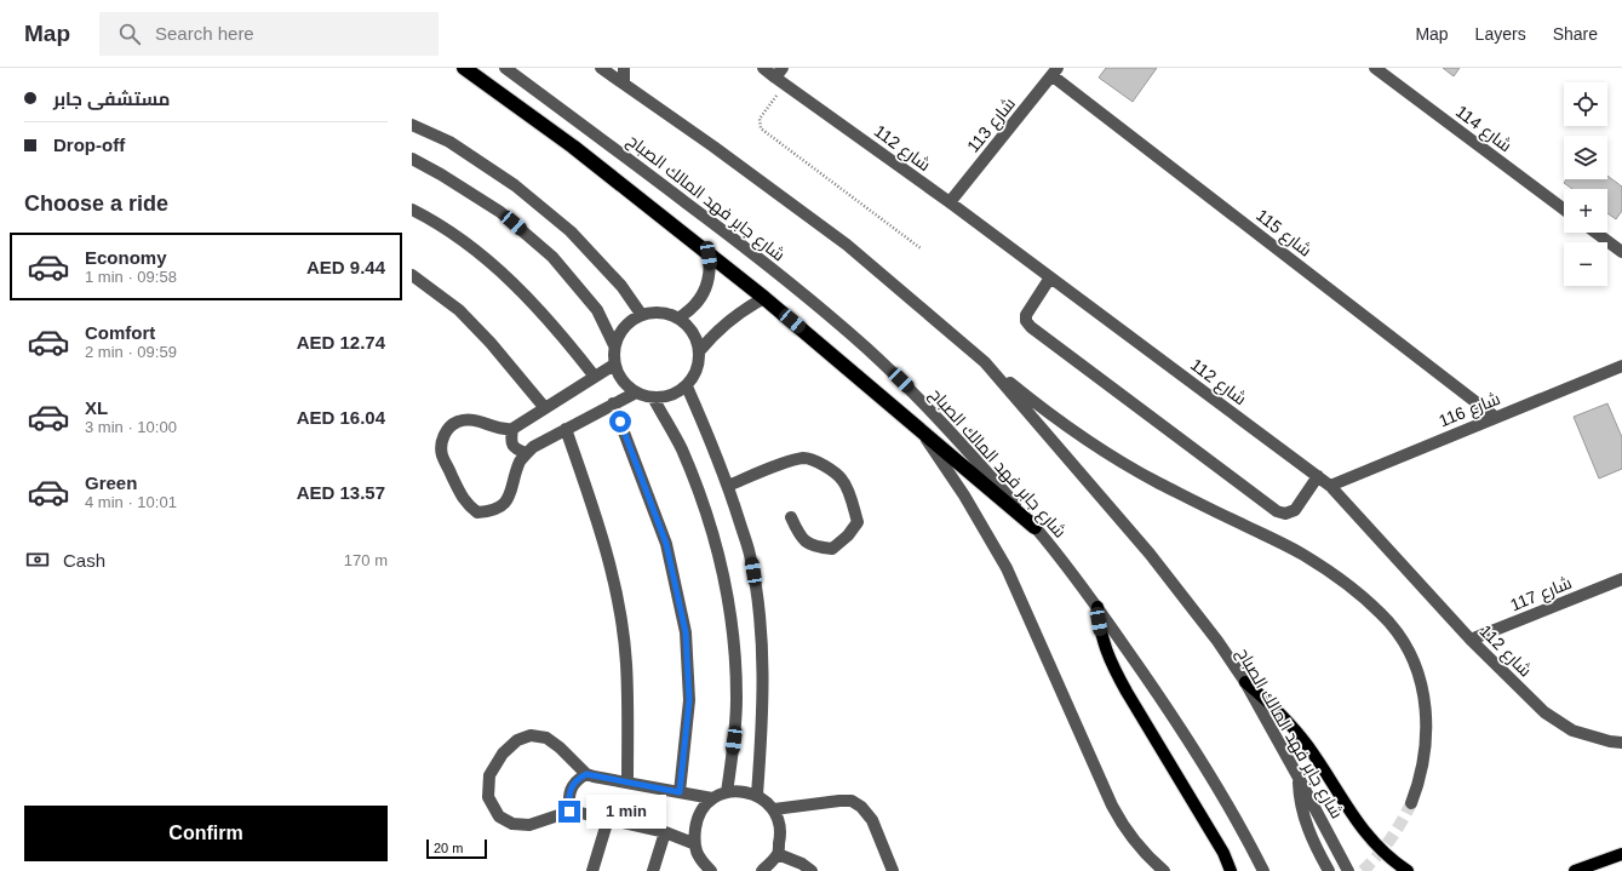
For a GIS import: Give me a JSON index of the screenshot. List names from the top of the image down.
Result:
{
  "streets": {
    "street": [
      "شارع 113",
      "شارع 114",
      "شارع 112",
      "شارع جابر فهد المالك الصباح",
      "شارع 115",
      "شارع 116",
      "شارع 117"
    ]
  },
  "crossings": [
    ["شارع 113", "شارع 112"],
    ["شارع 113", "شارع 115"],
    ["شارع 112", "شارع 116"],
    ["شارع 112", "شارع 117"],
    ["شارع 115", "شارع 116"]
  ],
  "scale_bar": "20 m",
  "page": {
    "header": "Map",
    "search": "Search here",
    "nav": ["Map", "Layers", "Share"],
    "banner": ["مستشفى جابر", "Drop-off"],
    "map_buttons": ["+", "−"],
    "heading": "Choose a ride",
    "list": [
      {
        "name": "Economy",
        "note": "1 min · 09:58",
        "value": "AED 9.44"
      },
      {
        "name": "Comfort",
        "note": "2 min · 09:59",
        "value": "AED 12.74"
      },
      {
        "name": "XL",
        "note": "3 min · 10:00",
        "value": "AED 16.04"
      },
      {
        "name": "Green",
        "note": "4 min · 10:01",
        "value": "AED 13.57"
      }
    ],
    "pay": ["Cash", "170 m"],
    "bubble": "1 min",
    "buttons": "Confirm",
    "scale": "20 m"
  }
}
